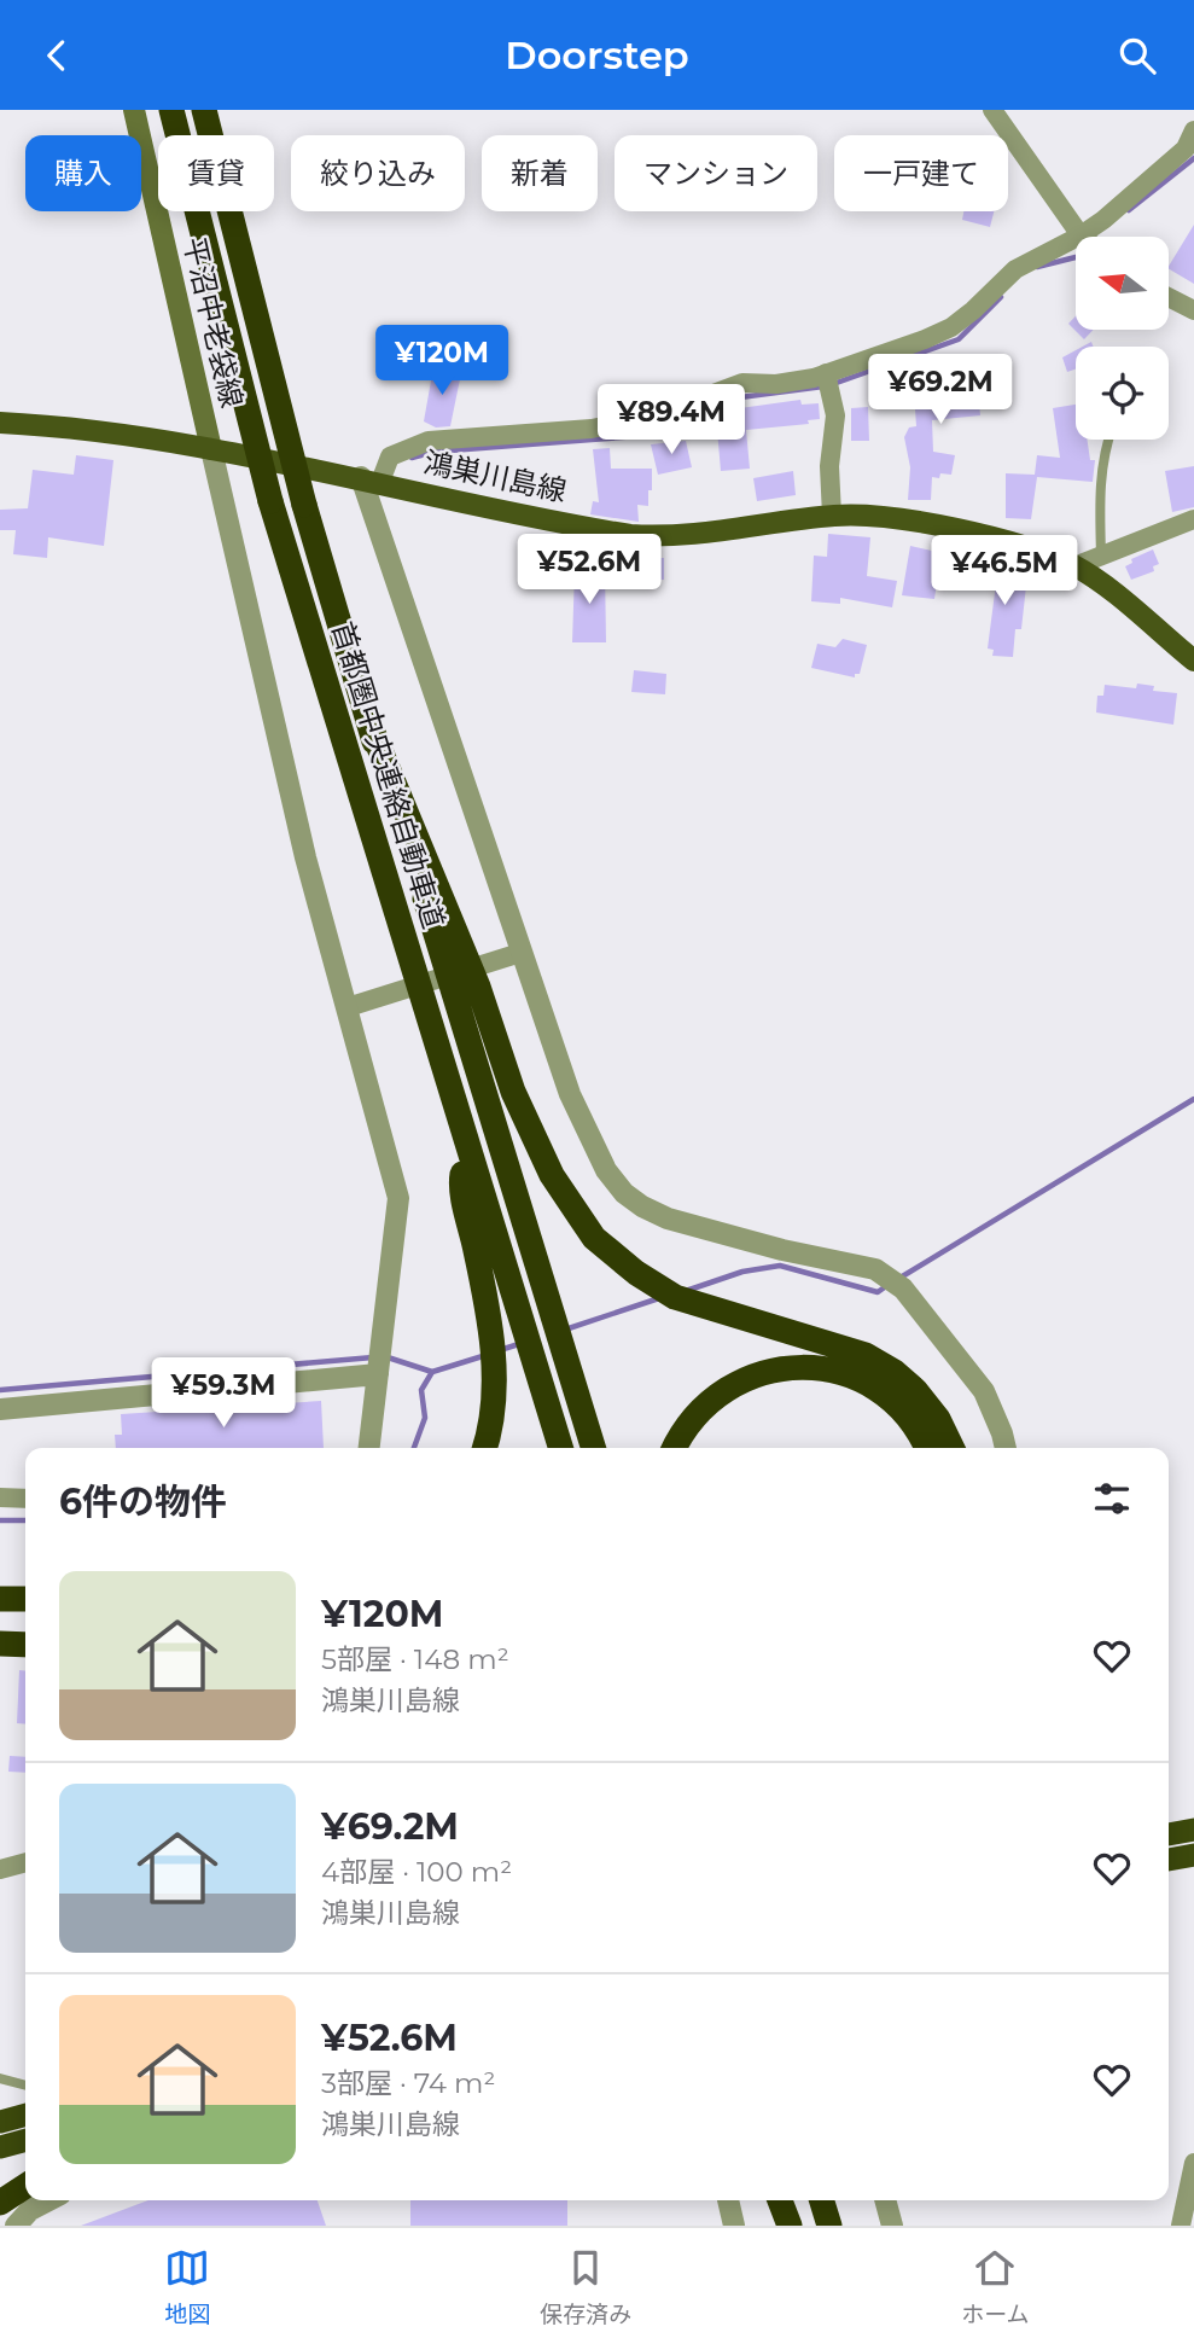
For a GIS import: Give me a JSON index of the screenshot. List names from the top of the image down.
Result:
{
  "streets": {
    "highway": ["首都圏中央連絡自動車道"],
    "main road": ["平沼中老袋線", "鴻巣川島線"]
  },
  "crossings": [
    ["平沼中老袋線", "鴻巣川島線"]
  ],
  "north": "left",
  "page": {
    "header": "Doorstep",
    "chip": [
      "購入",
      "賃貸",
      "絞り込み",
      "新着",
      "マンション",
      "一戸建て"
    ],
    "price": [
      "¥120M",
      "¥69.2M",
      "¥89.4M",
      "¥52.6M",
      "¥46.5M",
      "¥59.3M"
    ],
    "heading": "6件の物件",
    "list": [
      {
        "name": "¥120M",
        "note": "5部屋 · 148 m² · 鴻巣川島線"
      },
      {
        "name": "¥69.2M",
        "note": "4部屋 · 100 m² · 鴻巣川島線"
      },
      {
        "name": "¥52.6M",
        "note": "3部屋 · 74 m² · 鴻巣川島線"
      }
    ],
    "tabs": ["地図", "保存済み", "ホーム"]
  }
}
